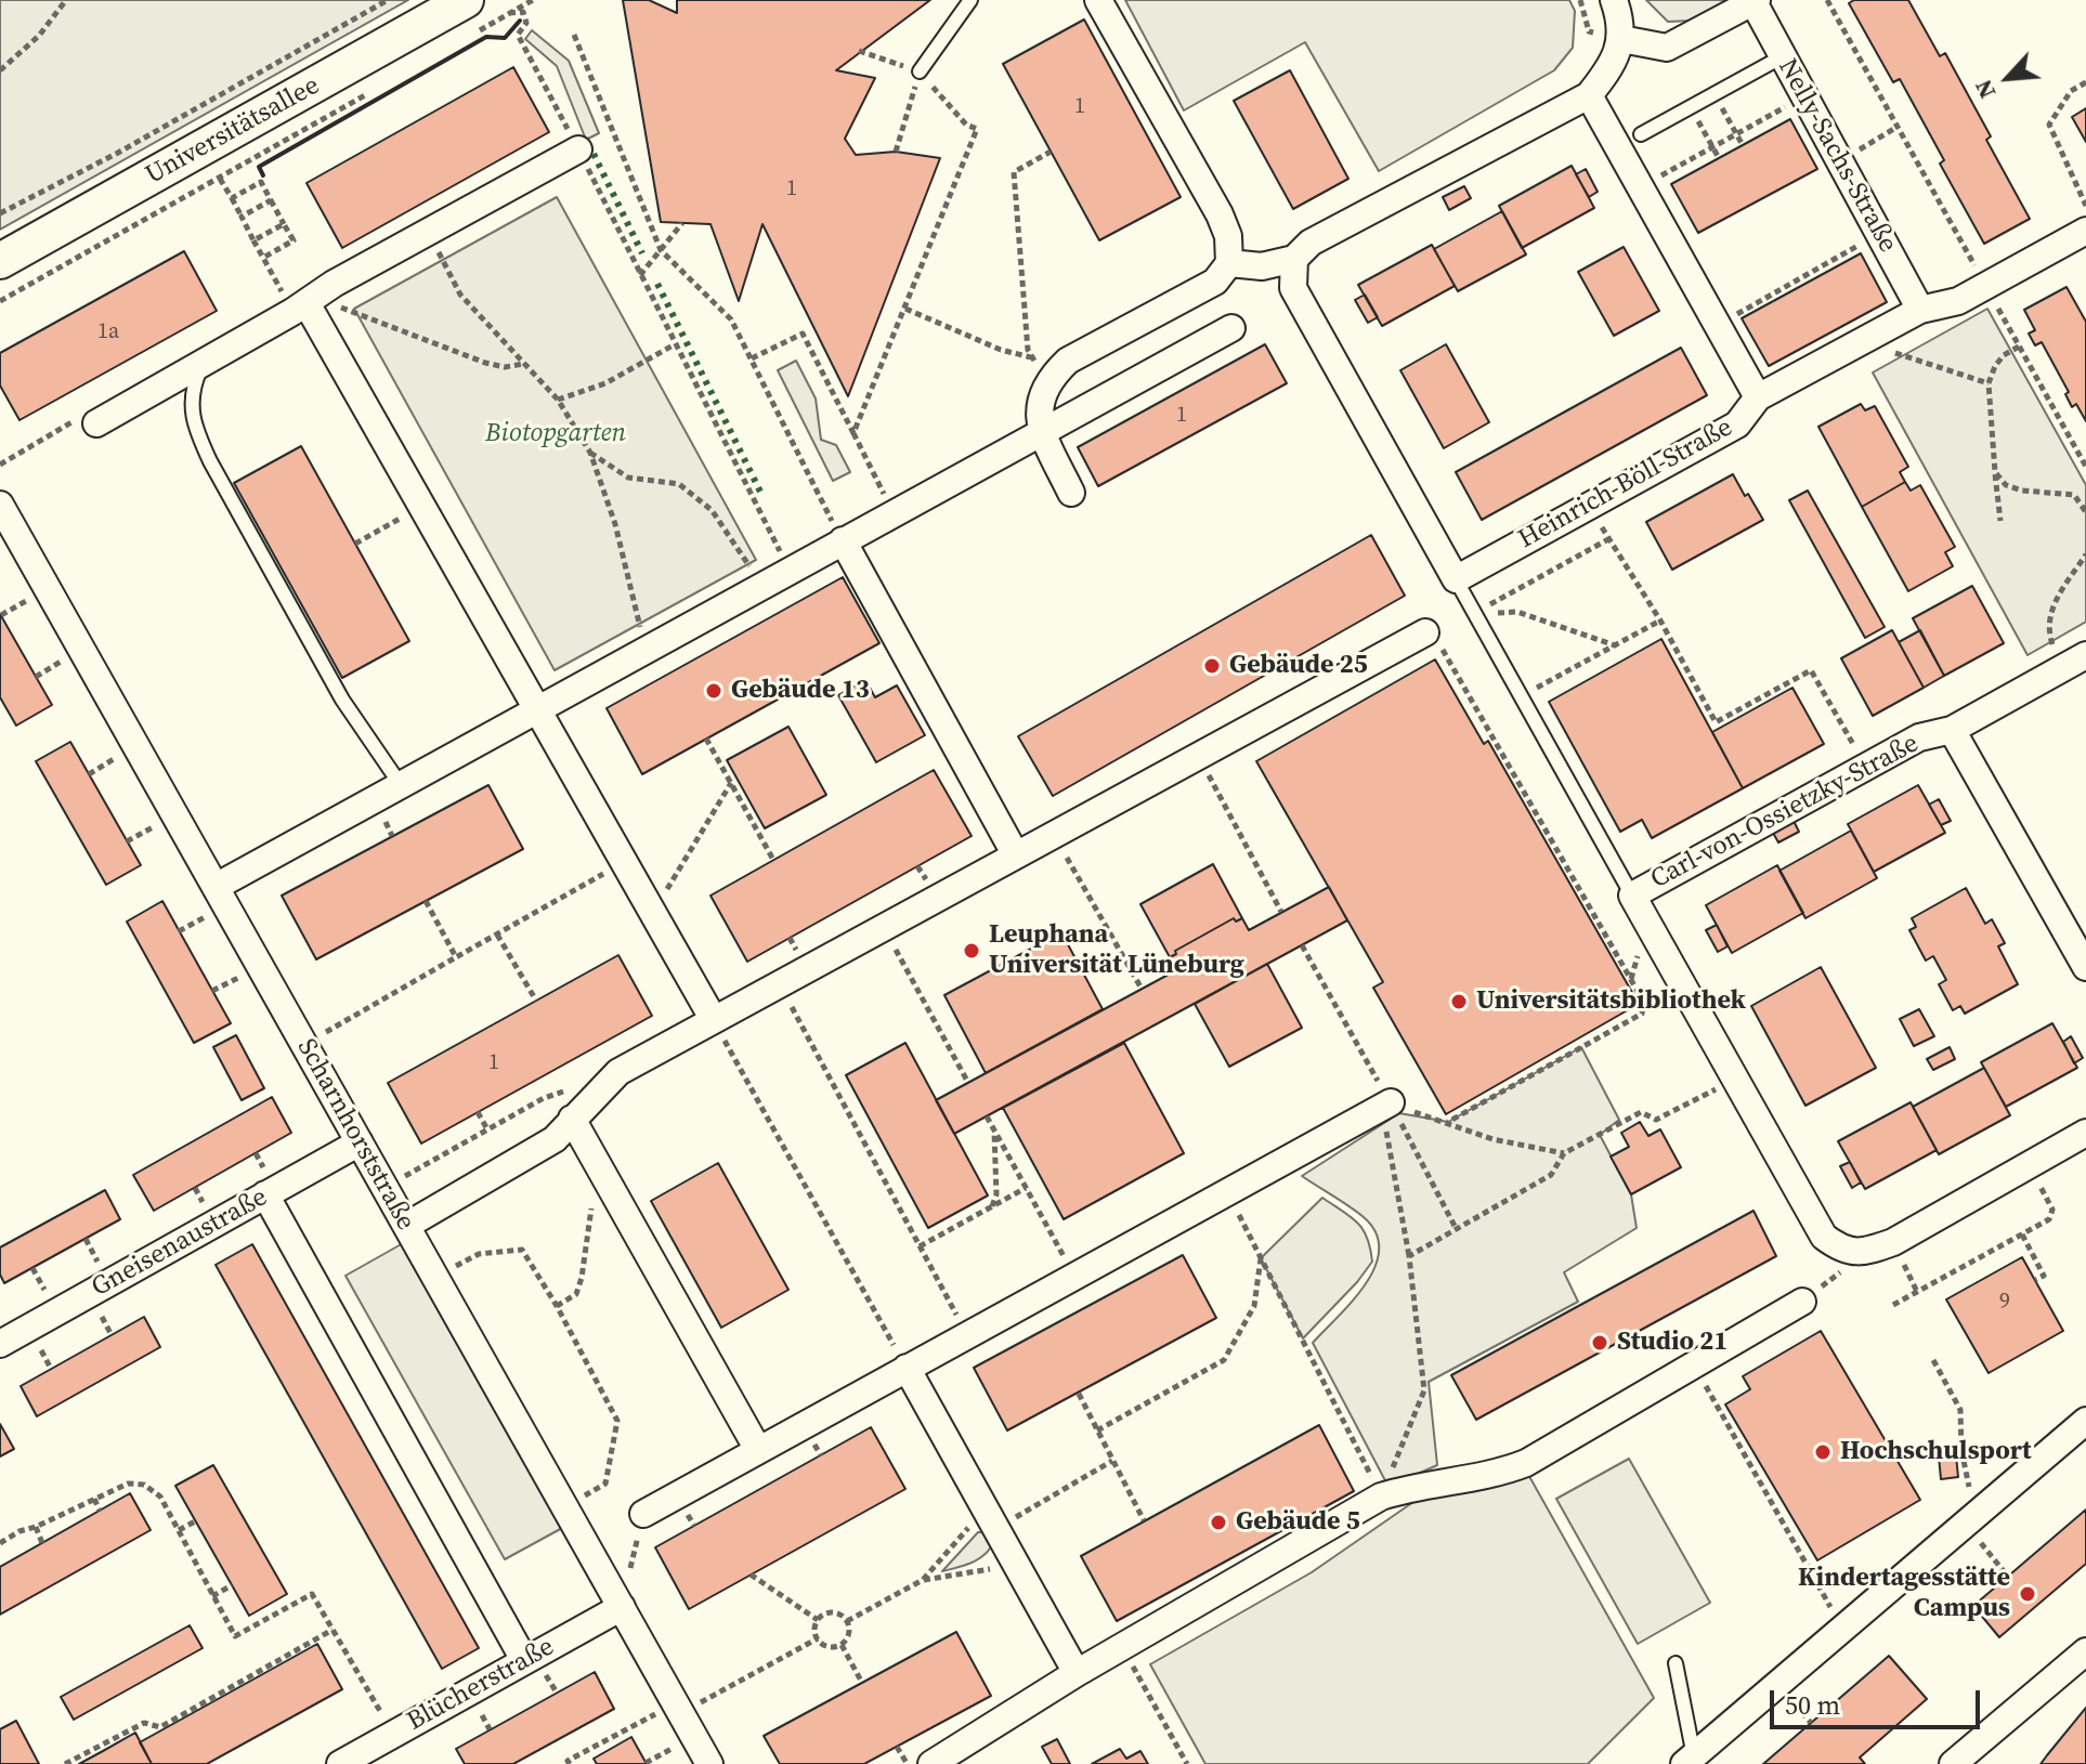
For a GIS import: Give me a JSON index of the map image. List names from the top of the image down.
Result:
{
  "streets": {
    "main road": ["Universitätsallee"],
    "street": [
      "Nelly-Sachs-Straße",
      "Heinrich-Böll-Straße",
      "Carl-von-Ossietzky-Straße",
      "Scharnhorststraße",
      "Gneisenaustraße",
      "Blücherstraße"
    ]
  },
  "crossings": [
    ["Scharnhorststraße", "Gneisenaustraße"],
    ["Scharnhorststraße", "Blücherstraße"]
  ],
  "parks": ["Biotopgarten"],
  "places": [
    "Gebäude 25",
    "Gebäude 13",
    "Leuphana Universität Lüneburg",
    "Universitätsbibliothek",
    "Studio 21",
    "Hochschulsport",
    "Gebäude 5",
    "Kindertagesstätte Campus"
  ],
  "house_numbers": [
    "1",
    "1",
    "1a",
    "1",
    "1",
    "9"
  ],
  "scale_bar": "50 m",
  "north": "bottom left"
}
